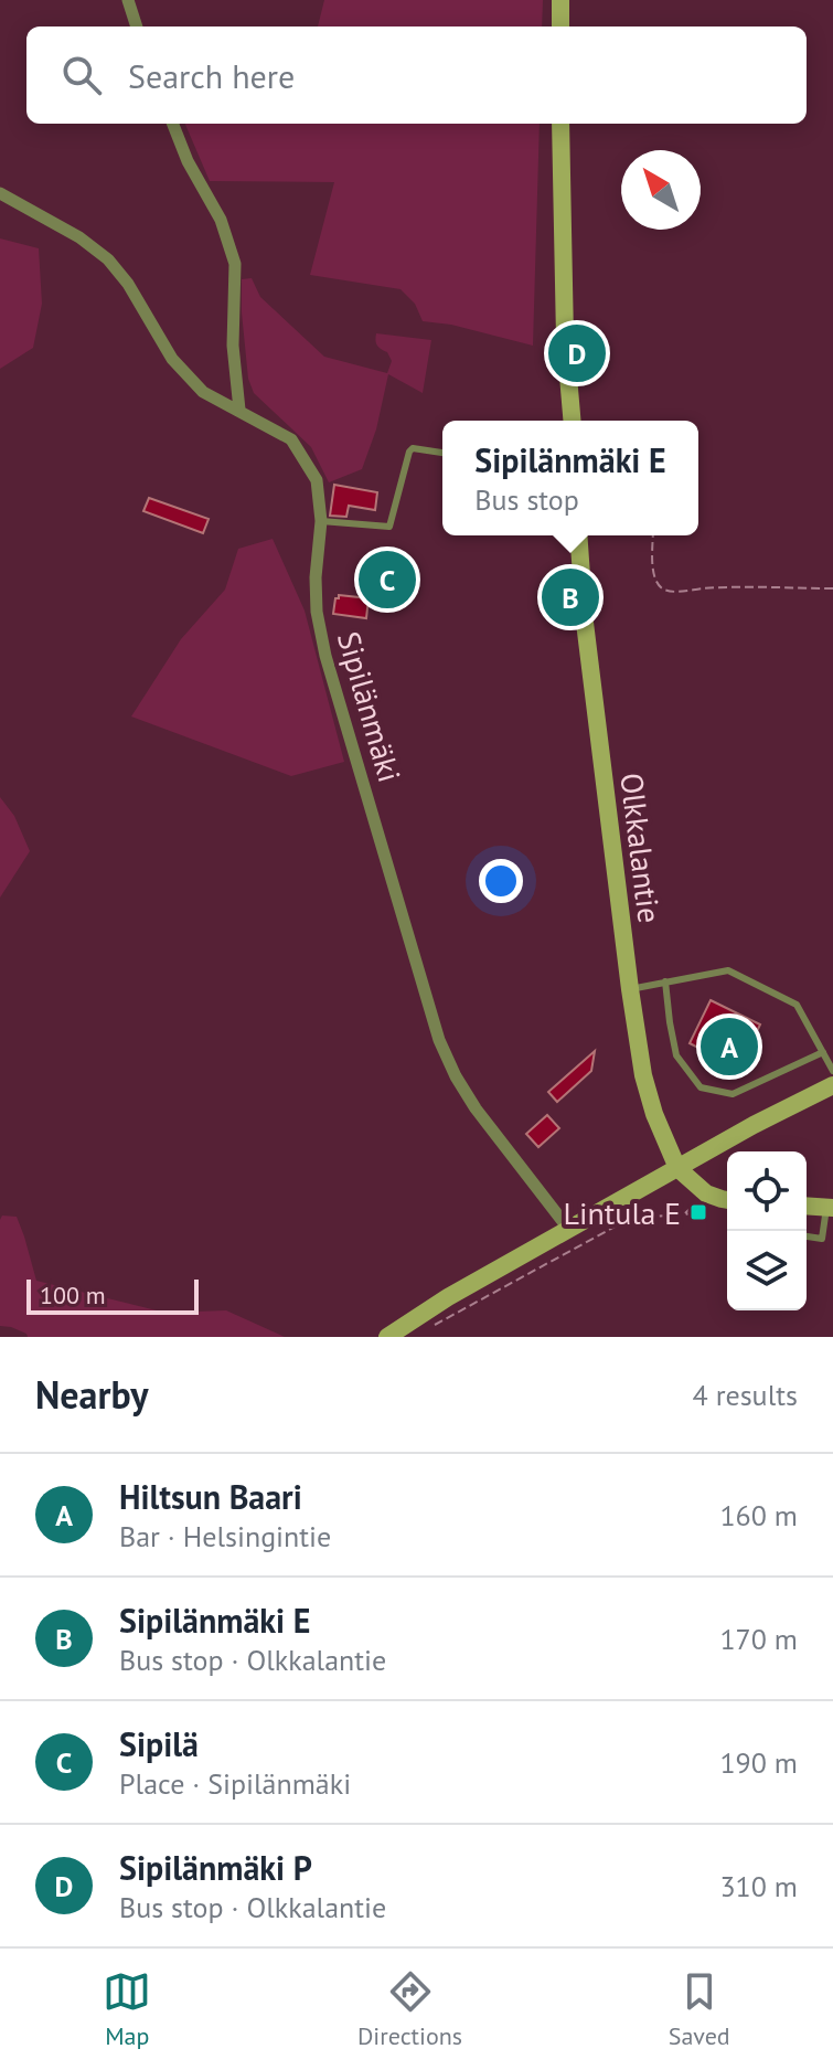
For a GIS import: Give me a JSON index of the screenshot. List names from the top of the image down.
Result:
{
  "streets": {
    "street": ["Sipilänmäki", "Olkkalantie"]
  },
  "places": {
    "transit": ["Lintula E"]
  },
  "scale_bar": "100 m",
  "north": "top left",
  "page": {
    "search": "Search here",
    "pins": [
      "D",
      "C",
      "B",
      "A"
    ],
    "popup": ["Sipilänmäki E", "Bus stop"],
    "scale": "100 m",
    "heading": ["Nearby", "4 results"],
    "list": [
      {
        "mark": "A",
        "name": "Hiltsun Baari",
        "note": "Bar · Helsingintie",
        "value": "160 m"
      },
      {
        "mark": "B",
        "name": "Sipilänmäki E",
        "note": "Bus stop · Olkkalantie",
        "value": "170 m"
      },
      {
        "mark": "C",
        "name": "Sipilä",
        "note": "Place · Sipilänmäki",
        "value": "190 m"
      },
      {
        "mark": "D",
        "name": "Sipilänmäki P",
        "note": "Bus stop · Olkkalantie",
        "value": "310 m"
      }
    ],
    "nav": ["Map", "Directions", "Saved"]
  }
}
